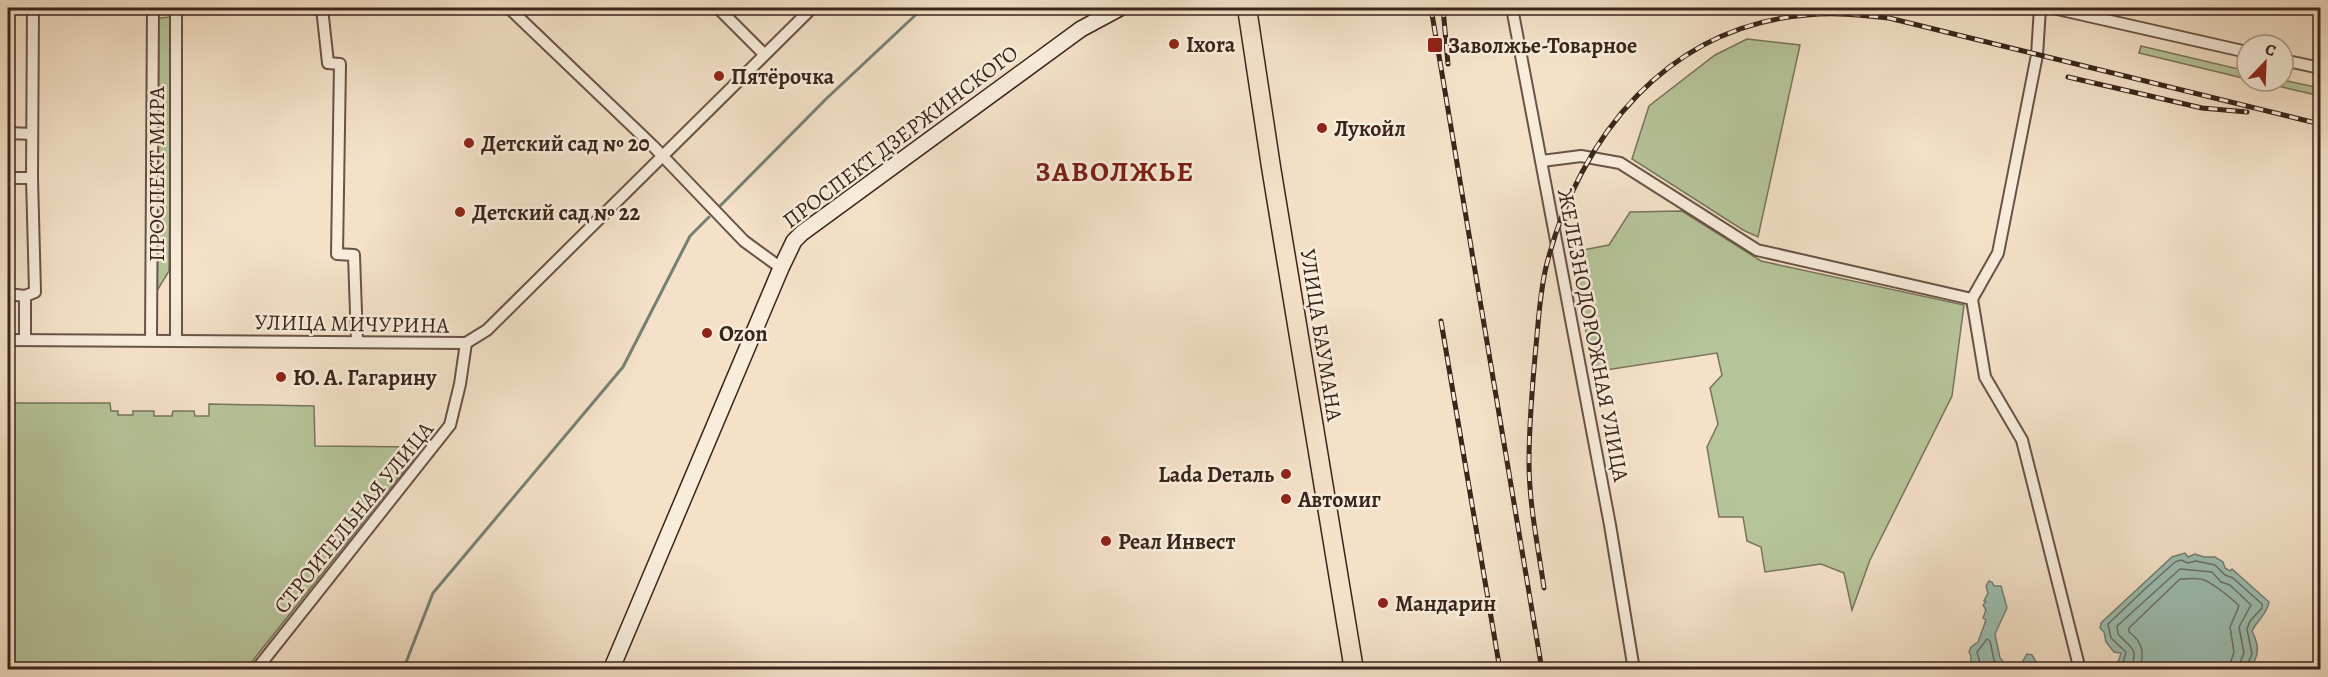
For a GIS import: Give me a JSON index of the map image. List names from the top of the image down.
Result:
{
  "streets": {
    "main road": ["УЛИЦА БАУМАНА"],
    "street": [
      "ПРОСПЕКТ ДЗЕРЖИНСКОГО",
      "ПРОСПЕКТ МИРА",
      "УЛИЦА МИЧУРИНА",
      "ЖЕЛЕЗНОДОРОЖНАЯ УЛИЦА",
      "СТРОИТЕЛЬНАЯ УЛИЦА"
    ]
  },
  "crossings": [
    ["ПРОСПЕКТ МИРА", "УЛИЦА МИЧУРИНА"],
    ["УЛИЦА МИЧУРИНА", "СТРОИТЕЛЬНАЯ УЛИЦА"]
  ],
  "districts": ["ЗАВОЛЖЬЕ"],
  "places": {
    "other": [
      "Ixora",
      "Пятёрочка",
      "Лукойл",
      "Детский сад № 20",
      "Детский сад № 22",
      "Ozon",
      "Ю. А. Гагарину",
      "Lada Dеталь",
      "Автомиг",
      "Реал Инвест",
      "Мандарин"
    ],
    "transit": ["Заволжье-Товарное"]
  },
  "north": "top right"
}
